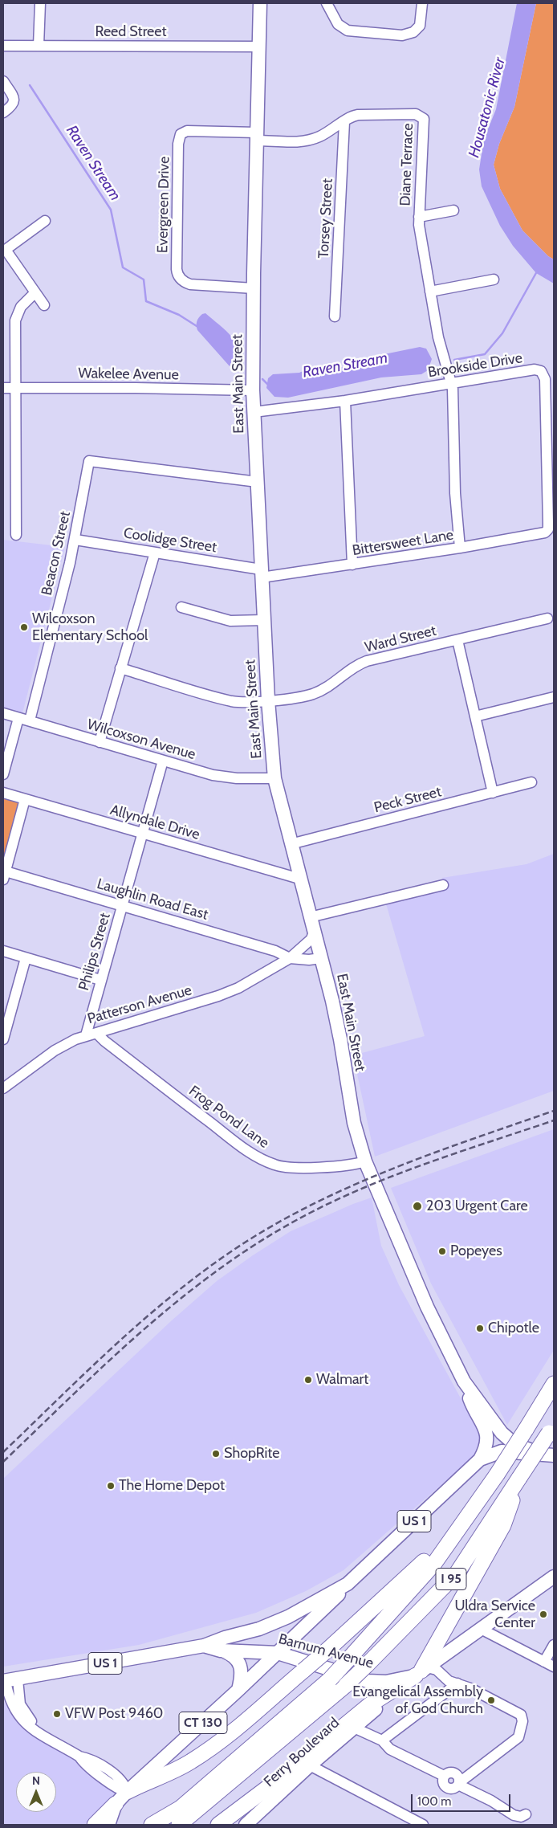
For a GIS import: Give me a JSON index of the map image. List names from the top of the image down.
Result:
{
  "streets": {
    "highway": ["I 95"],
    "main road": [
      "East Main Street",
      "US 1",
      "Barnum Avenue",
      "CT 130",
      "Ferry Boulevard"
    ],
    "street": [
      "Reed Street",
      "Diane Terrace",
      "Evergreen Drive",
      "Torsey Street",
      "Brookside Drive",
      "Wakelee Avenue",
      "Coolidge Street",
      "Bittersweet Lane",
      "Beacon Street",
      "Ward Street",
      "Wilcoxson Avenue",
      "Peck Street",
      "Allyndale Drive",
      "Laughlin Road East",
      "Philips Street",
      "Patterson Avenue",
      "Frog Pond Lane"
    ]
  },
  "crossings": [
    ["Reed Street", "East Main Street"],
    ["Diane Terrace", "Evergreen Drive"],
    ["Diane Terrace", "Torsey Street"],
    ["Diane Terrace", "Brookside Drive"],
    ["Diane Terrace", "East Main Street"],
    ["Diane Terrace", "Bittersweet Lane"],
    ["Evergreen Drive", "East Main Street"],
    ["Brookside Drive", "East Main Street"],
    ["Brookside Drive", "Bittersweet Lane"],
    ["Wakelee Avenue", "East Main Street"],
    ["East Main Street", "Coolidge Street"],
    ["East Main Street", "Bittersweet Lane"],
    ["East Main Street", "Beacon Street"],
    ["East Main Street", "Ward Street"],
    ["East Main Street", "Wilcoxson Avenue"],
    ["East Main Street", "Peck Street"],
    ["East Main Street", "Allyndale Drive"],
    ["East Main Street", "Patterson Avenue"],
    ["East Main Street", "Frog Pond Lane"],
    ["East Main Street", "Barnum Avenue"],
    ["Coolidge Street", "Bittersweet Lane"],
    ["Coolidge Street", "Beacon Street"],
    ["Beacon Street", "Wilcoxson Avenue"],
    ["Wilcoxson Avenue", "Philips Street"],
    ["Allyndale Drive", "Philips Street"],
    ["Laughlin Road East", "Philips Street"],
    ["Laughlin Road East", "Patterson Avenue"],
    ["Philips Street", "Patterson Avenue"],
    ["Patterson Avenue", "Frog Pond Lane"],
    ["Barnum Avenue", "CT 130"],
    ["Barnum Avenue", "Ferry Boulevard"]
  ],
  "water": ["Housatonic River", "Raven Stream"],
  "places": [
    "Wilcoxson Elementary School",
    "203 Urgent Care",
    "Popeyes",
    "Chipotle",
    "Walmart",
    "ShopRite",
    "The Home Depot",
    "Uldra Service Center",
    "Evangelical Assembly of God Church",
    "VFW Post 9460"
  ],
  "scale_bar": "100 m",
  "north": "top"
}
